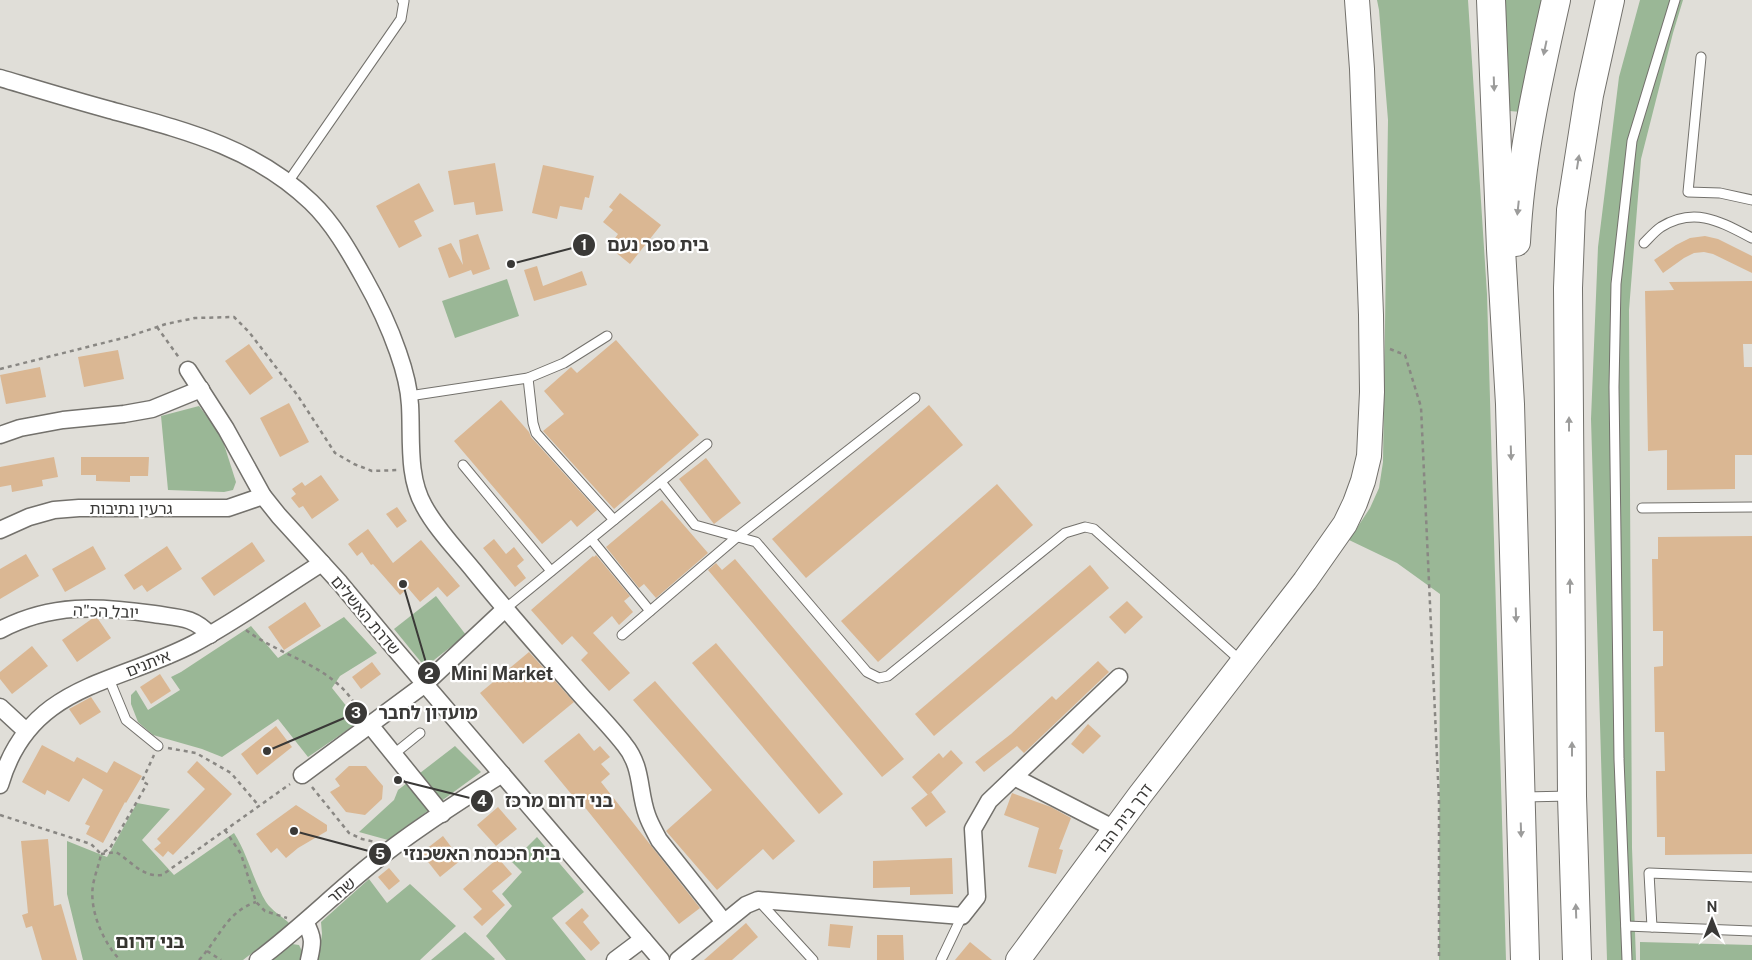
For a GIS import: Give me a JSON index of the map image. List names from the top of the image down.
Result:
{
  "streets": {
    "street": [
      "גרעין נתיבות",
      "יובל הכ\"ה",
      "שדרת האשלים",
      "איתנים",
      "דרך בית הבד",
      "שחר"
    ]
  },
  "crossings": [
    ["גרעין נתיבות", "שדרת האשלים"],
    ["יובל הכ\"ה", "איתנים"],
    ["שדרת האשלים", "איתנים"],
    ["שדרת האשלים", "שחר"]
  ],
  "districts": ["בני דרום"],
  "places": [
    "בית ספר נעם",
    "Mini Market",
    "מועדון לחבר",
    "בני דרום מרכז",
    "בית הכנסת האשכנזי"
  ],
  "north": "top"
}
